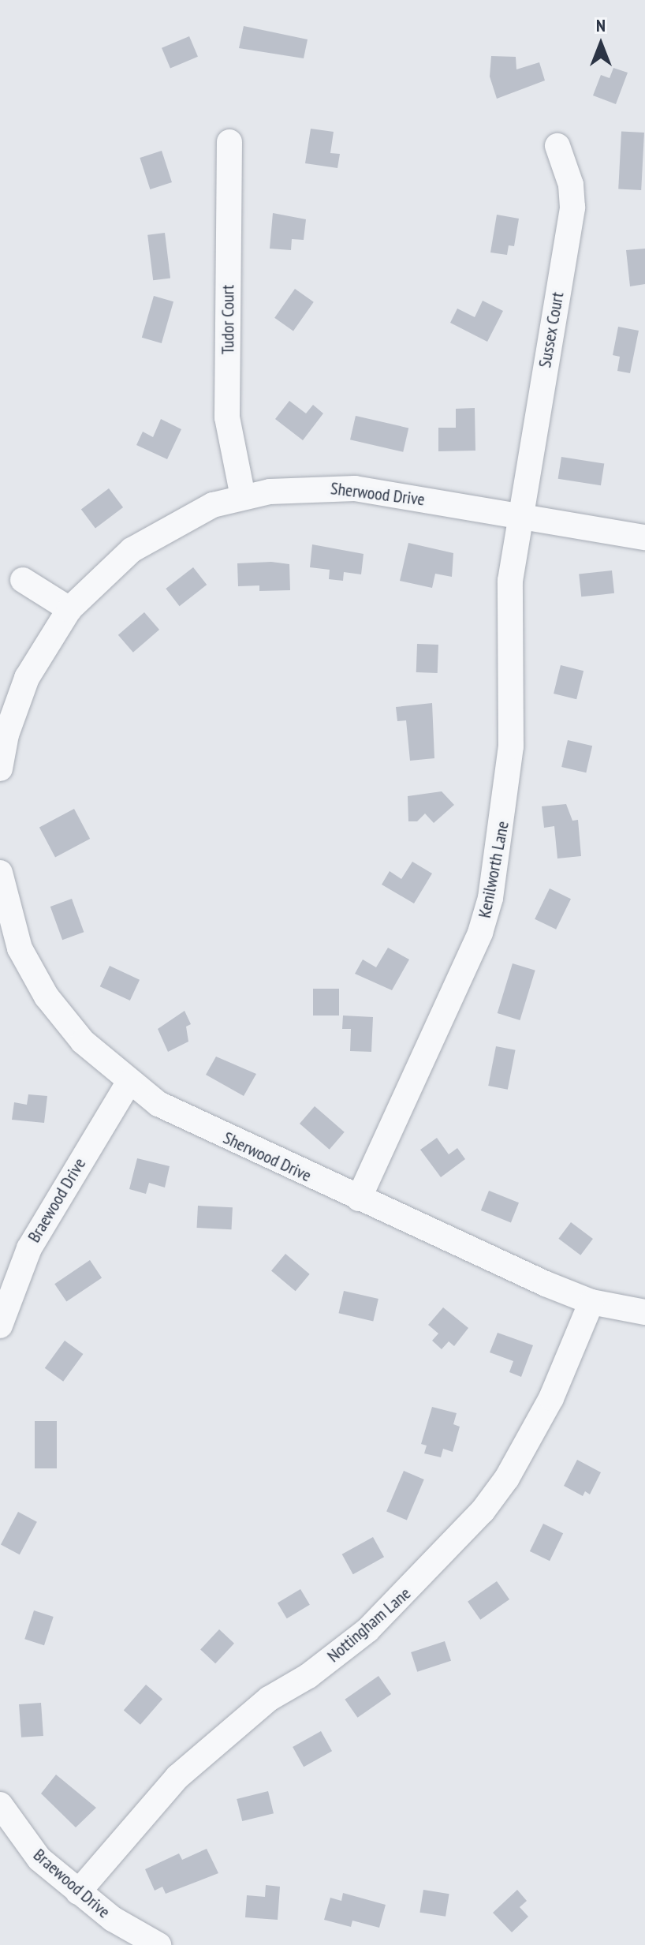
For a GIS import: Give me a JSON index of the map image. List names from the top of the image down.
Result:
{
  "streets": {
    "street": [
      "Tudor Court",
      "Sussex Court",
      "Sherwood Drive",
      "Kenilworth Lane",
      "Braewood Drive",
      "Nottingham Lane"
    ]
  },
  "crossings": [
    ["Tudor Court", "Sherwood Drive"],
    ["Sussex Court", "Sherwood Drive"],
    ["Sussex Court", "Kenilworth Lane"],
    ["Sherwood Drive", "Kenilworth Lane"],
    ["Sherwood Drive", "Braewood Drive"],
    ["Sherwood Drive", "Nottingham Lane"],
    ["Braewood Drive", "Nottingham Lane"]
  ],
  "north": "top"
}
